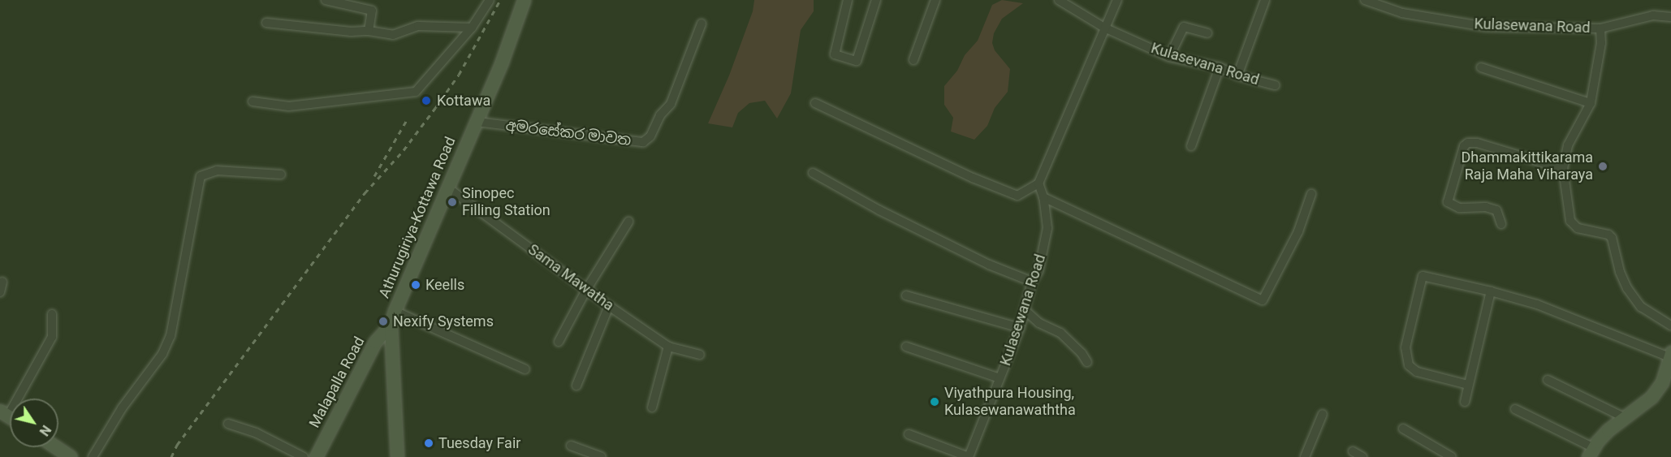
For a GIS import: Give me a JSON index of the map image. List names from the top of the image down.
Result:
{
  "streets": {
    "main road": ["Athurugiriya-Kottawa Road", "Malapalla Road"],
    "street": [
      "Kulasewana Road",
      "Kulasevana Road",
      "අමරසේකර මාවත",
      "Sama Mawatha"
    ]
  },
  "crossings": [
    ["අමරසේකර මාවත", "Athurugiriya-Kottawa Road"],
    ["Athurugiriya-Kottawa Road", "Sama Mawatha"],
    ["Athurugiriya-Kottawa Road", "Malapalla Road"]
  ],
  "places": [
    "Kottawa",
    "Dhammakittikarama Raja Maha Viharaya",
    "Sinopec Filling Station",
    "Keells",
    "Nexify Systems",
    "Viyathpura Housing, Kulasewanawaththa",
    "Tuesday Fair"
  ],
  "north": "bottom right"
}
